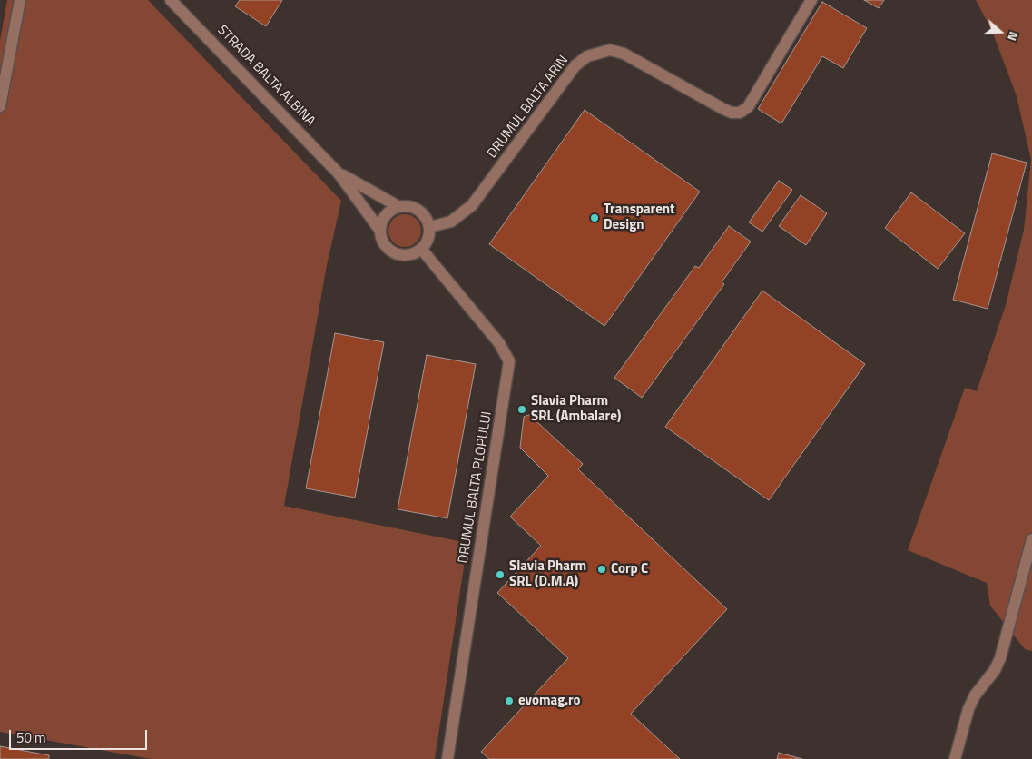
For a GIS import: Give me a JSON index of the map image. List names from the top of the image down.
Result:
{
  "streets": {
    "street": ["STRADA BALTA ALBINA", "DRUMUL BALTA ARIN", "DRUMUL BALTA PLOPULUI"]
  },
  "crossings": [
    ["STRADA BALTA ALBINA", "DRUMUL BALTA ARIN"],
    ["STRADA BALTA ALBINA", "DRUMUL BALTA PLOPULUI"],
    ["DRUMUL BALTA ARIN", "DRUMUL BALTA PLOPULUI"]
  ],
  "places": [
    "Transparent Design",
    "Slavia Pharm SRL (Ambalare)",
    "Corp C",
    "Slavia Pharm SRL (D.M.A)",
    "evomag.ro"
  ],
  "scale_bar": "50 m",
  "north": "right"
}
